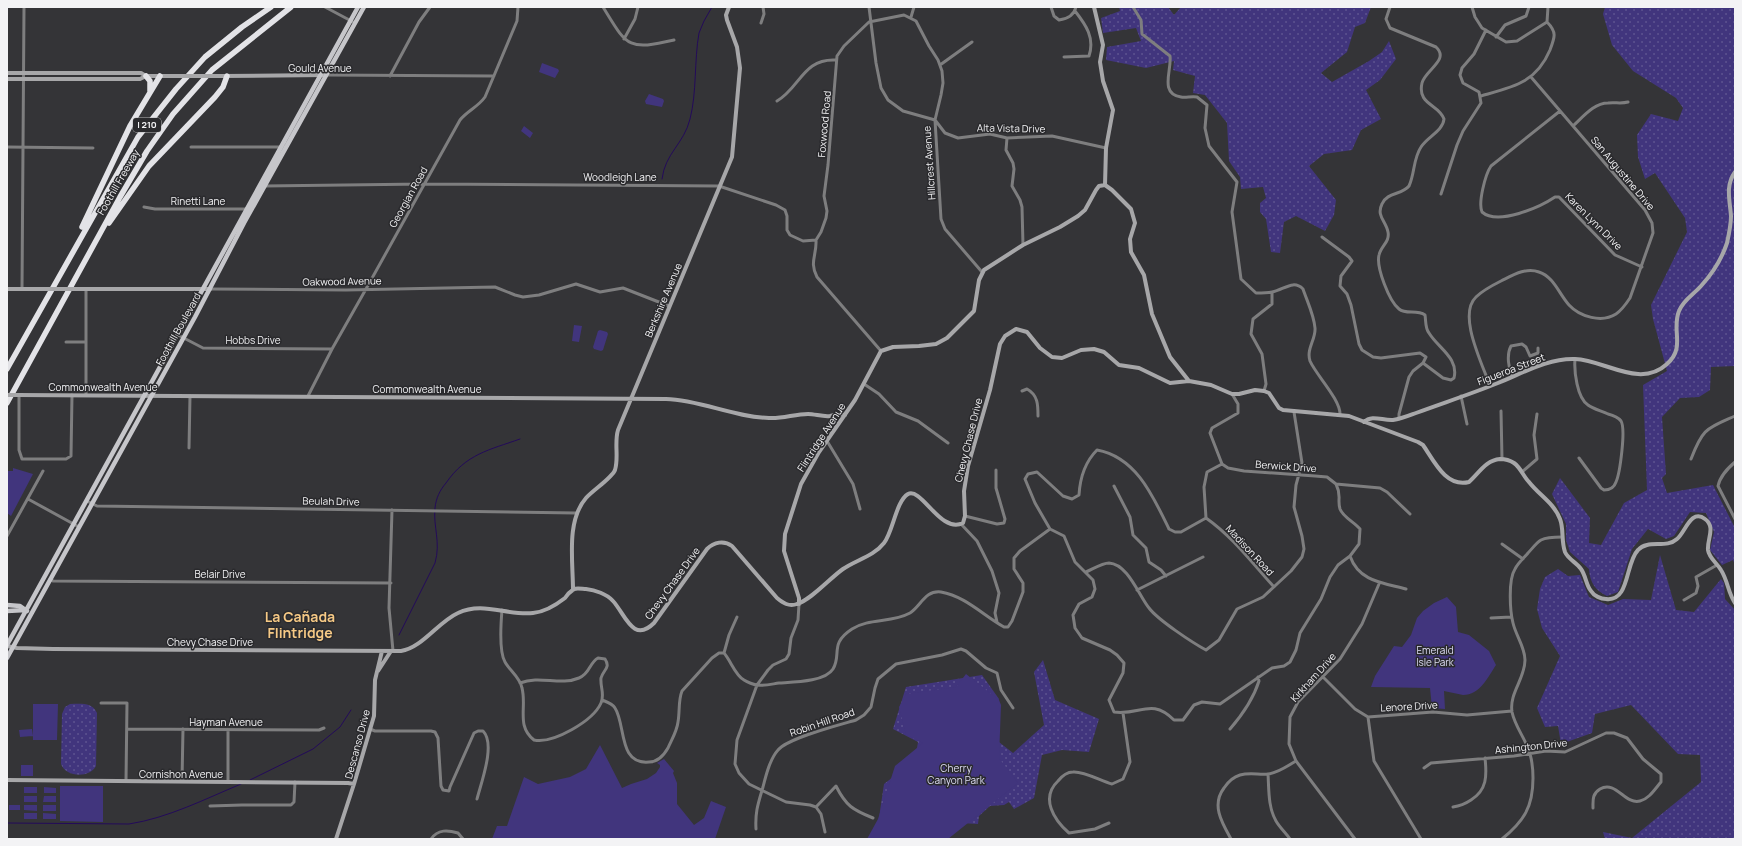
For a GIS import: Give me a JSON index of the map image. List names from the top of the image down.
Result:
{
  "streets": {
    "highway": ["I 210", "Foothill Freeway"],
    "main road": ["Foothill Boulevard"],
    "street": [
      "Gould Avenue",
      "Foxwood Road",
      "Alta Vista Drive",
      "Hillcrest Avenue",
      "San Augustine Drive",
      "Woodleigh Lane",
      "Georgian Road",
      "Rinetti Lane",
      "Karen Lynn Drive",
      "Oakwood Avenue",
      "Berkshire Avenue",
      "Hobbs Drive",
      "Figueroa Street",
      "Commonwealth Avenue",
      "Flintridge Avenue",
      "Chevy Chase Drive",
      "Berwick Drive",
      "Beulah Drive",
      "Madison Road",
      "Belair Drive",
      "Kirkham Drive",
      "Lenore Drive",
      "Hayman Avenue",
      "Robin Hill Road",
      "Descanso Drive",
      "Ashington Drive",
      "Cornishon Avenue"
    ]
  },
  "crossings": [
    ["Gould Avenue", "Georgian Road"],
    ["Gould Avenue", "Foothill Boulevard"],
    ["Foxwood Road", "Woodleigh Lane"],
    ["Alta Vista Drive", "Hillcrest Avenue"],
    ["San Augustine Drive", "Karen Lynn Drive"],
    ["San Augustine Drive", "Figueroa Street"],
    ["Woodleigh Lane", "Georgian Road"],
    ["Woodleigh Lane", "Berkshire Avenue"],
    ["Woodleigh Lane", "Foothill Boulevard"],
    ["Foothill Freeway", "Commonwealth Avenue"],
    ["Georgian Road", "Oakwood Avenue"],
    ["Georgian Road", "Hobbs Drive"],
    ["Georgian Road", "Commonwealth Avenue"],
    ["Rinetti Lane", "Foothill Boulevard"],
    ["Oakwood Avenue", "Berkshire Avenue"],
    ["Oakwood Avenue", "Foothill Boulevard"],
    ["Berkshire Avenue", "Commonwealth Avenue"],
    ["Berkshire Avenue", "Chevy Chase Drive"],
    ["Berkshire Avenue", "Beulah Drive"],
    ["Foothill Boulevard", "Hobbs Drive"],
    ["Foothill Boulevard", "Commonwealth Avenue"],
    ["Foothill Boulevard", "Chevy Chase Drive"],
    ["Foothill Boulevard", "Beulah Drive"],
    ["Foothill Boulevard", "Belair Drive"],
    ["Commonwealth Avenue", "Flintridge Avenue"],
    ["Flintridge Avenue", "Chevy Chase Drive"],
    ["Flintridge Avenue", "Robin Hill Road"],
    ["Chevy Chase Drive", "Descanso Drive"],
    ["Kirkham Drive", "Lenore Drive"],
    ["Descanso Drive", "Cornishon Avenue"]
  ],
  "districts": ["La Cañada Flintridge"],
  "parks": ["Emerald Isle Park", "Cherry Canyon Park"]
}
